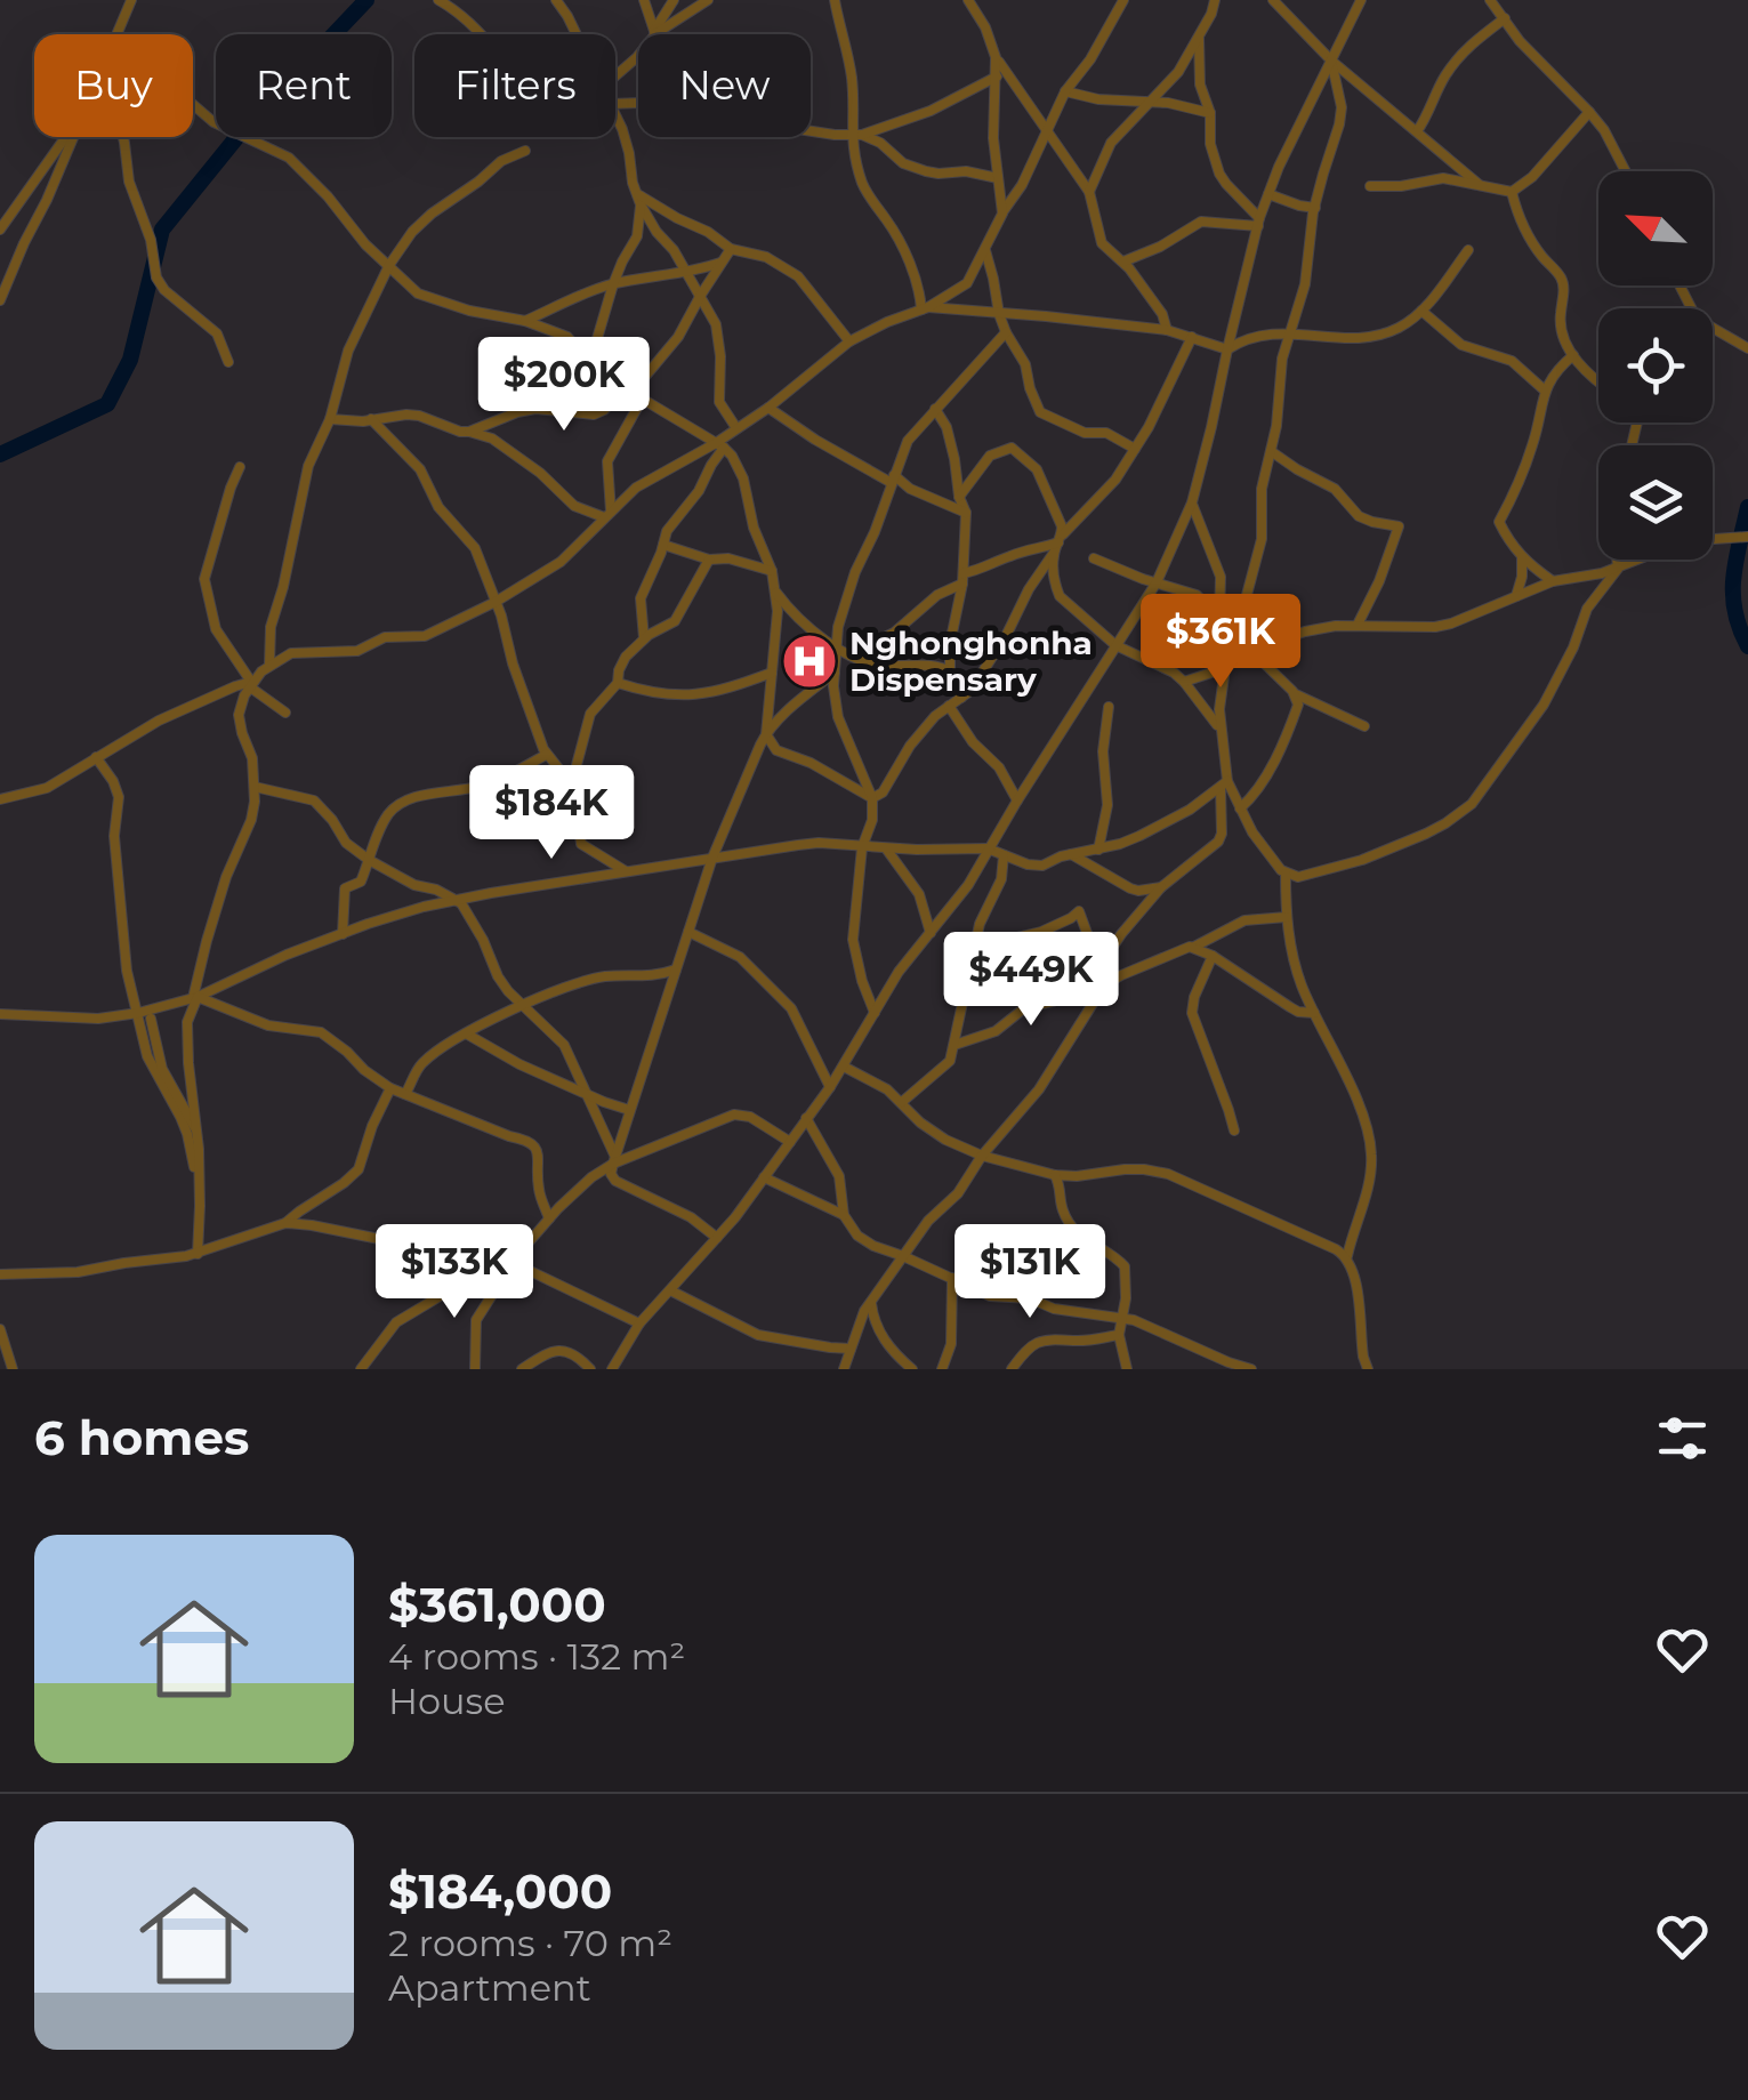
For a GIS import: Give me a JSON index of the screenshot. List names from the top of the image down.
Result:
{
  "places": {
    "hospital": ["Nghonghonha Dispensary"]
  },
  "north": "top left",
  "page": {
    "chip": [
      "Buy",
      "Rent",
      "Filters",
      "New"
    ],
    "price": [
      "$200K",
      "$361K",
      "$184K",
      "$449K",
      "$133K",
      "$131K"
    ],
    "heading": "6 homes",
    "list": [
      {
        "name": "$361,000",
        "note": "4 rooms · 132 m² · House"
      },
      {
        "name": "$184,000",
        "note": "2 rooms · 70 m² · Apartment"
      }
    ]
  }
}
